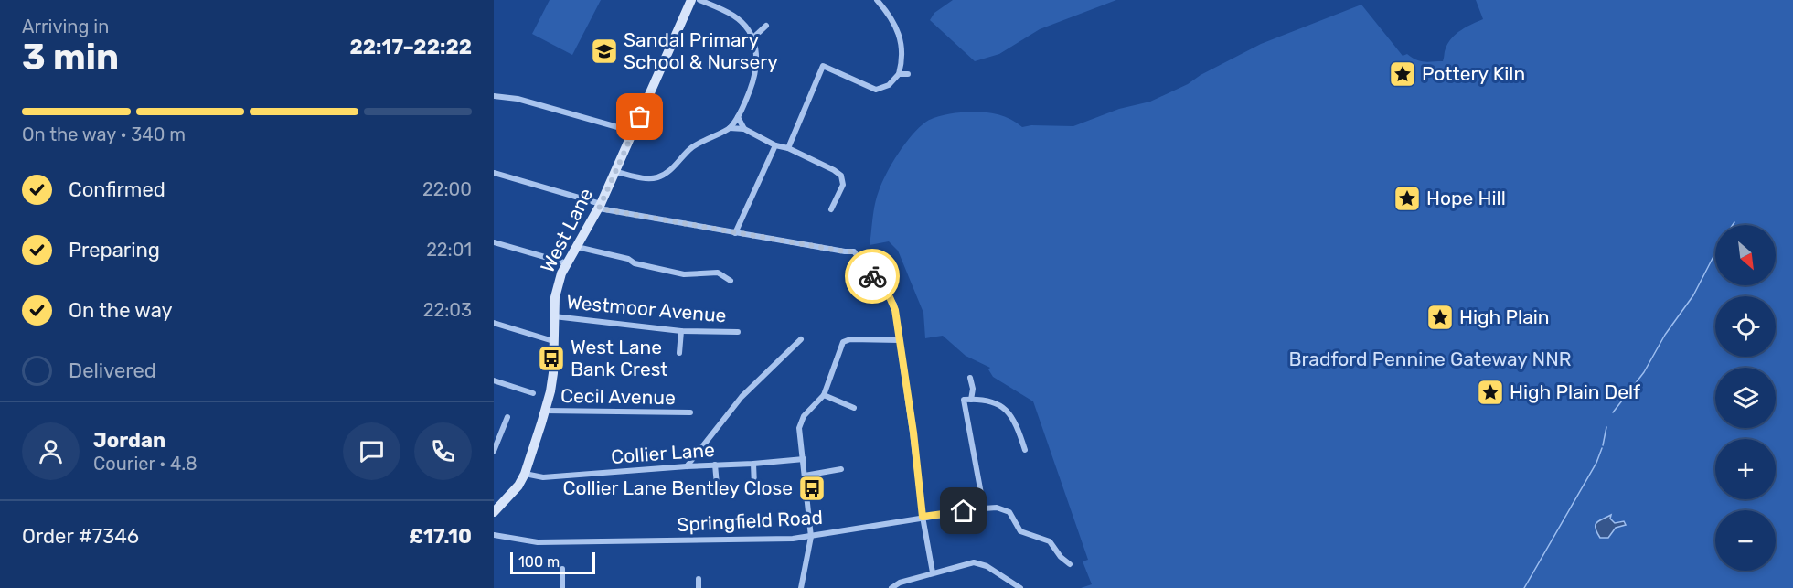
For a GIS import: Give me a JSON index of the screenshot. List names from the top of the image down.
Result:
{
  "streets": {
    "street": [
      "West Lane",
      "Westmoor Avenue",
      "Cecil Avenue",
      "Collier Lane",
      "Springfield Road"
    ]
  },
  "crossings": [
    ["West Lane", "Westmoor Avenue"],
    ["West Lane", "Cecil Avenue"],
    ["West Lane", "Collier Lane"]
  ],
  "parks": ["Bradford Pennine Gateway NNR"],
  "places": {
    "school or university": ["Sandal Primary School & Nursery"],
    "place": [
      "Pottery Kiln",
      "Hope Hill",
      "High Plain",
      "High Plain Delf"
    ],
    "bus stop": ["West Lane Bank Crest", "Collier Lane Bentley Close"]
  },
  "scale_bar": "100 m",
  "north": "bottom right",
  "page": {
    "heading": ["3 min", "Arriving in", "22:17–22:22"],
    "panel": [
      "Jordan",
      "Courier · 4.8",
      "Order #7346",
      "£17.10"
    ],
    "bar": "On the way · 340 m",
    "list": [
      ["Confirmed", "22:00"],
      ["Preparing", "22:01"],
      ["On the way", "22:03"],
      "Delivered"
    ],
    "map_buttons": ["+", "−"],
    "scale": "100 m"
  }
}
